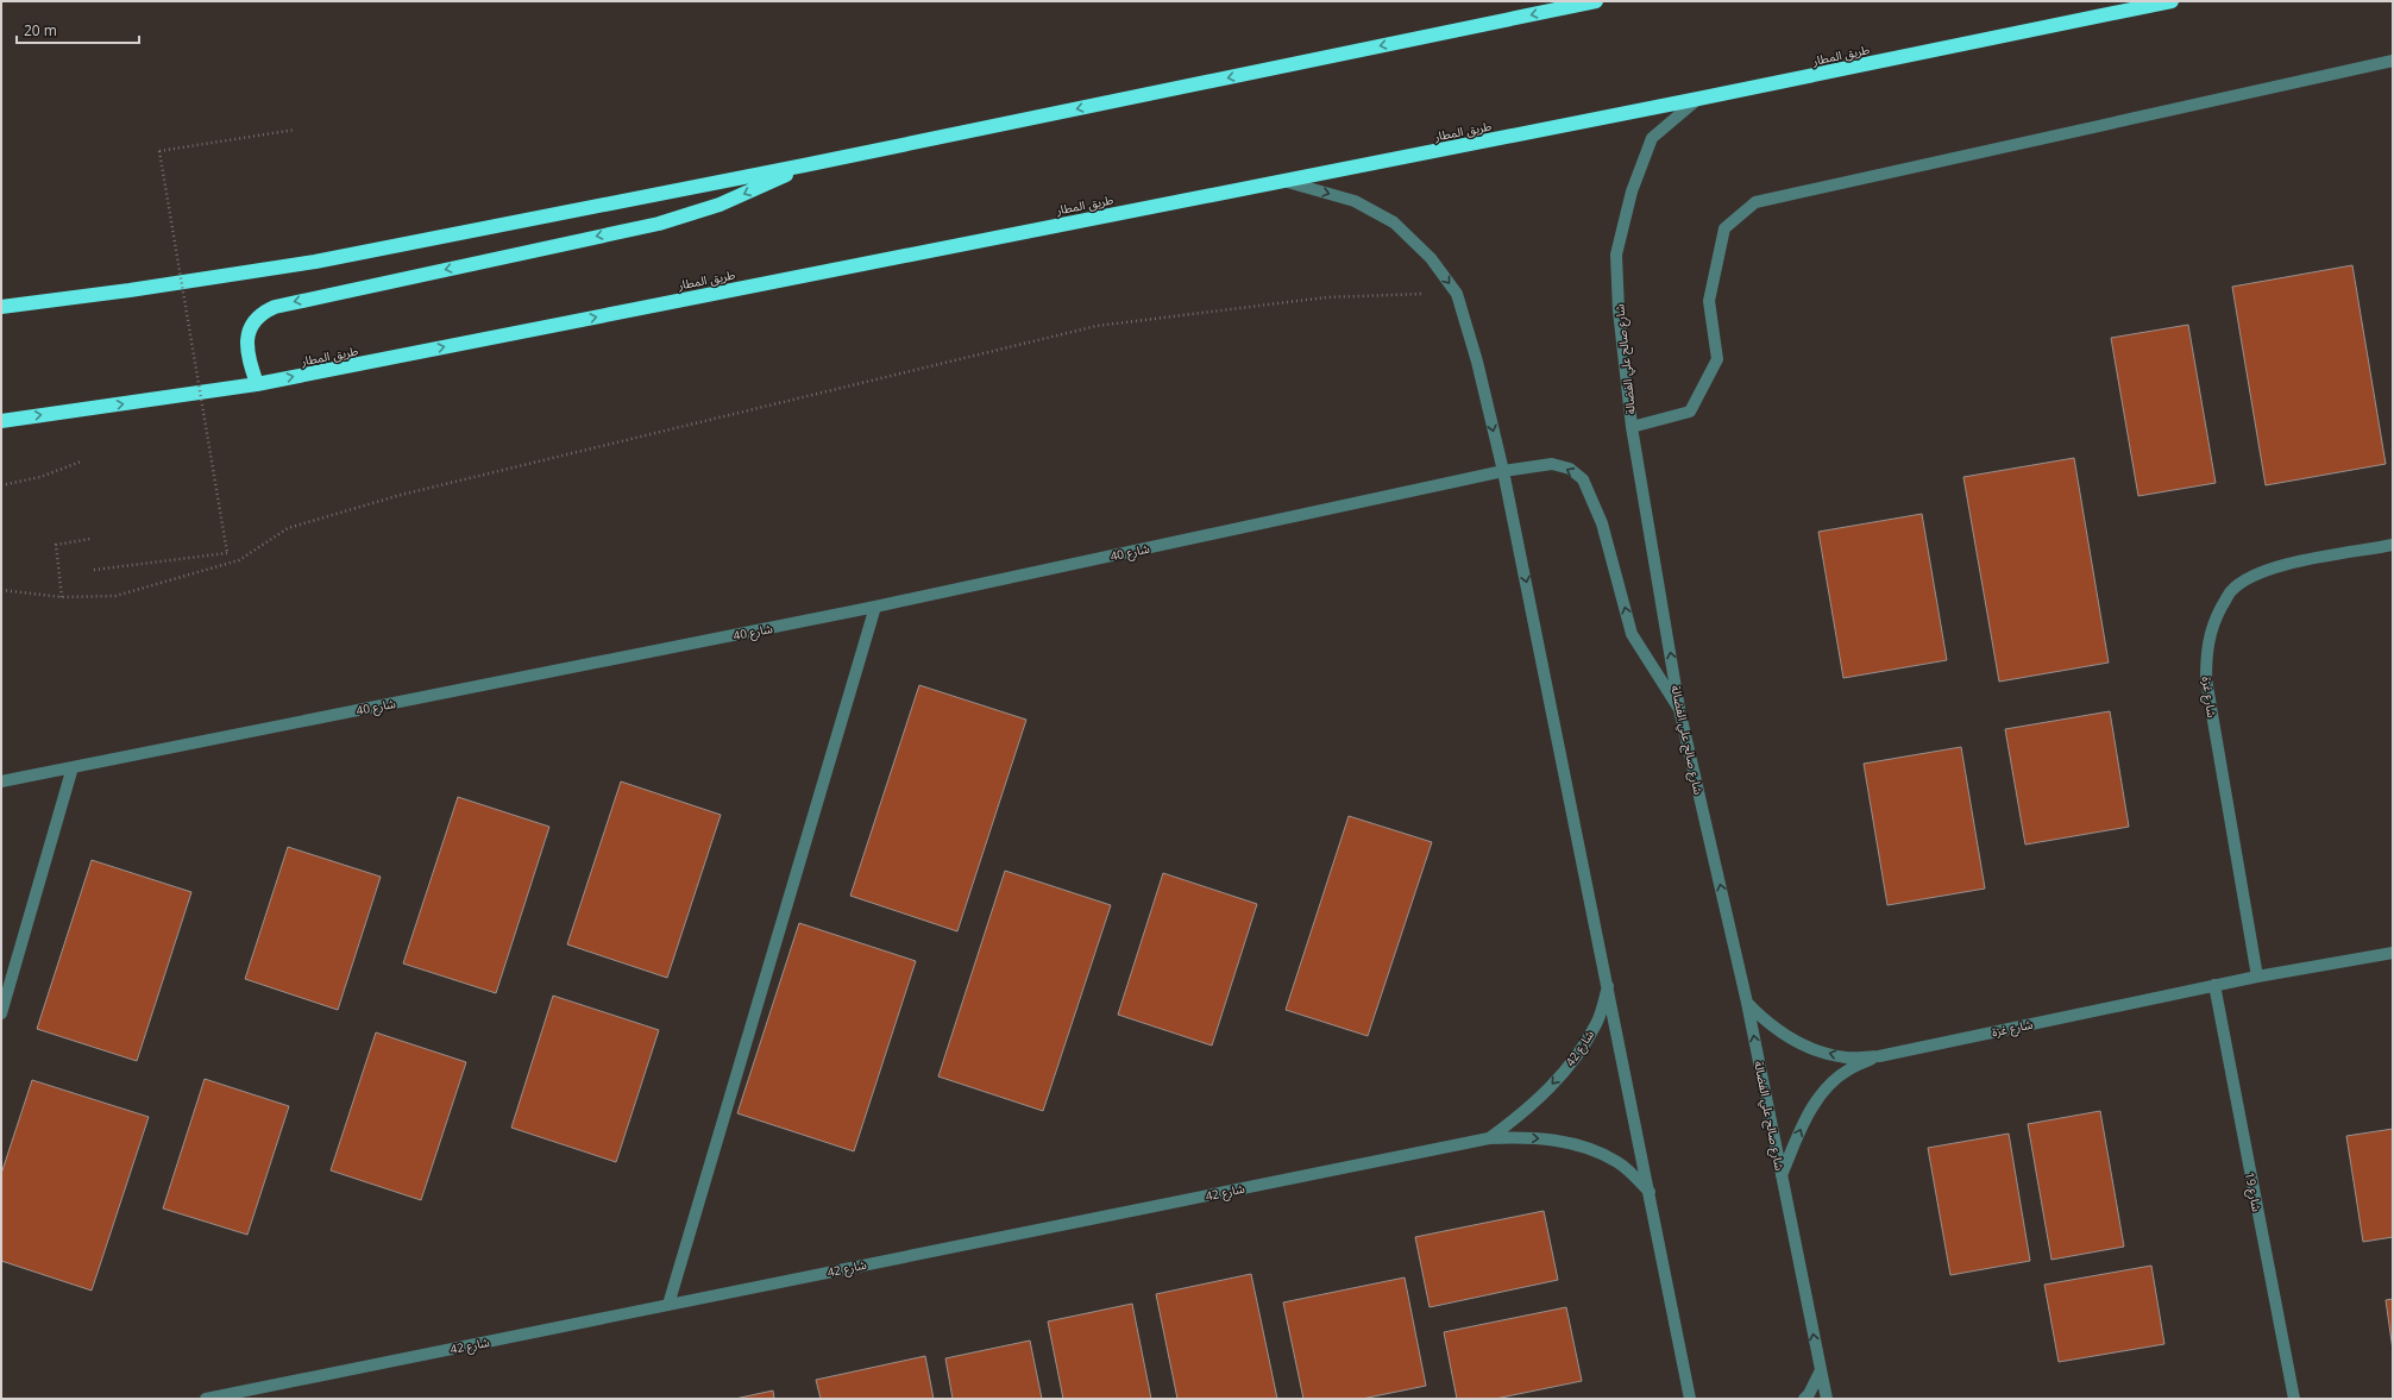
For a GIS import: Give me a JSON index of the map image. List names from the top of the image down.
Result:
{
  "streets": {
    "highway": ["طريق المطار"],
    "street": [
      "شارع صالح علي الفضالة",
      "شارع 40",
      "شارع غزة",
      "شارع 42",
      "شارع 19"
    ]
  },
  "crossings": [
    ["طريق المطار", "شارع صالح علي الفضالة"],
    ["شارع صالح علي الفضالة", "شارع 40"],
    ["شارع صالح علي الفضالة", "شارع غزة"],
    ["شارع غزة", "شارع 19"]
  ],
  "one_way": ["شارع صالح علي الفضالة"],
  "scale_bar": "20 m"
}
